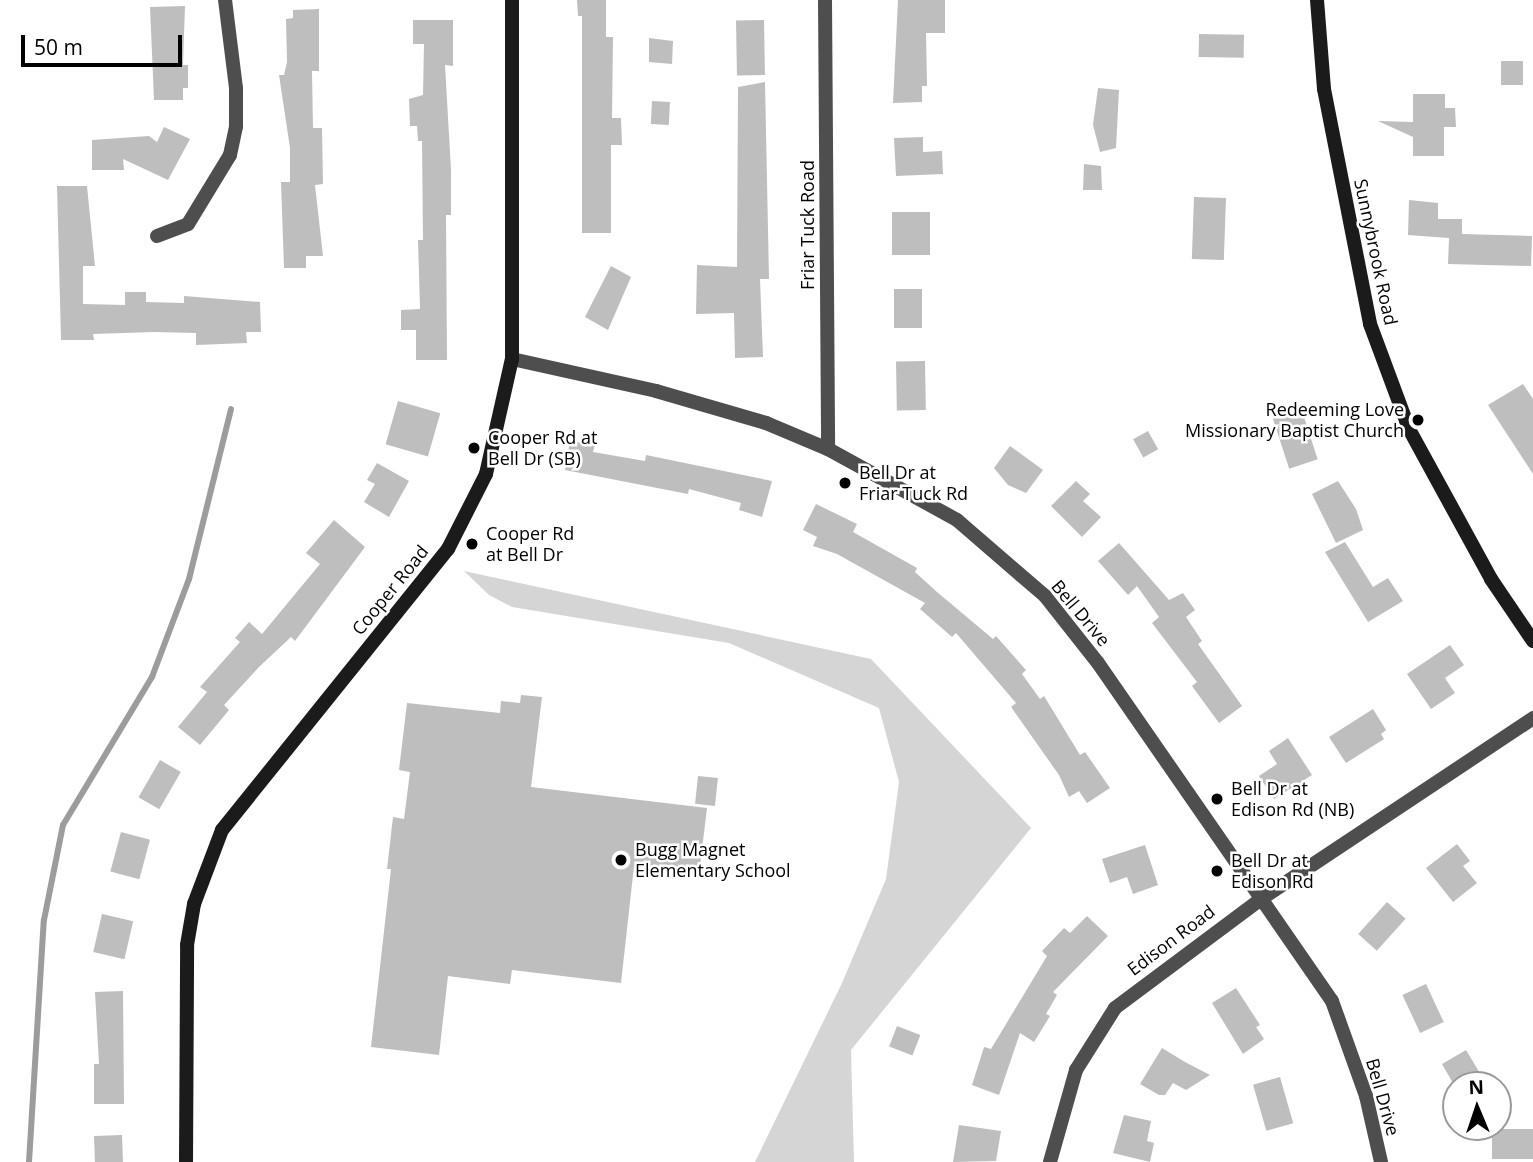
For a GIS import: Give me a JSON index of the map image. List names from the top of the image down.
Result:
{
  "streets": {
    "street": [
      "Friar Tuck Road",
      "Sunnybrook Road",
      "Cooper Road",
      "Bell Drive",
      "Edison Road"
    ]
  },
  "crossings": [
    ["Friar Tuck Road", "Bell Drive"],
    ["Cooper Road", "Bell Drive"],
    ["Bell Drive", "Edison Road"]
  ],
  "places": [
    "Redeeming Love Missionary Baptist Church",
    "Cooper Rd at Bell Dr (SB)",
    "Bell Dr at Friar Tuck Rd",
    "Cooper Rd at Bell Dr",
    "Bell Dr at Edison Rd (NB)",
    "Bugg Magnet Elementary School",
    "Bell Dr at Edison Rd"
  ],
  "scale_bar": "50 m",
  "north": "top"
}
